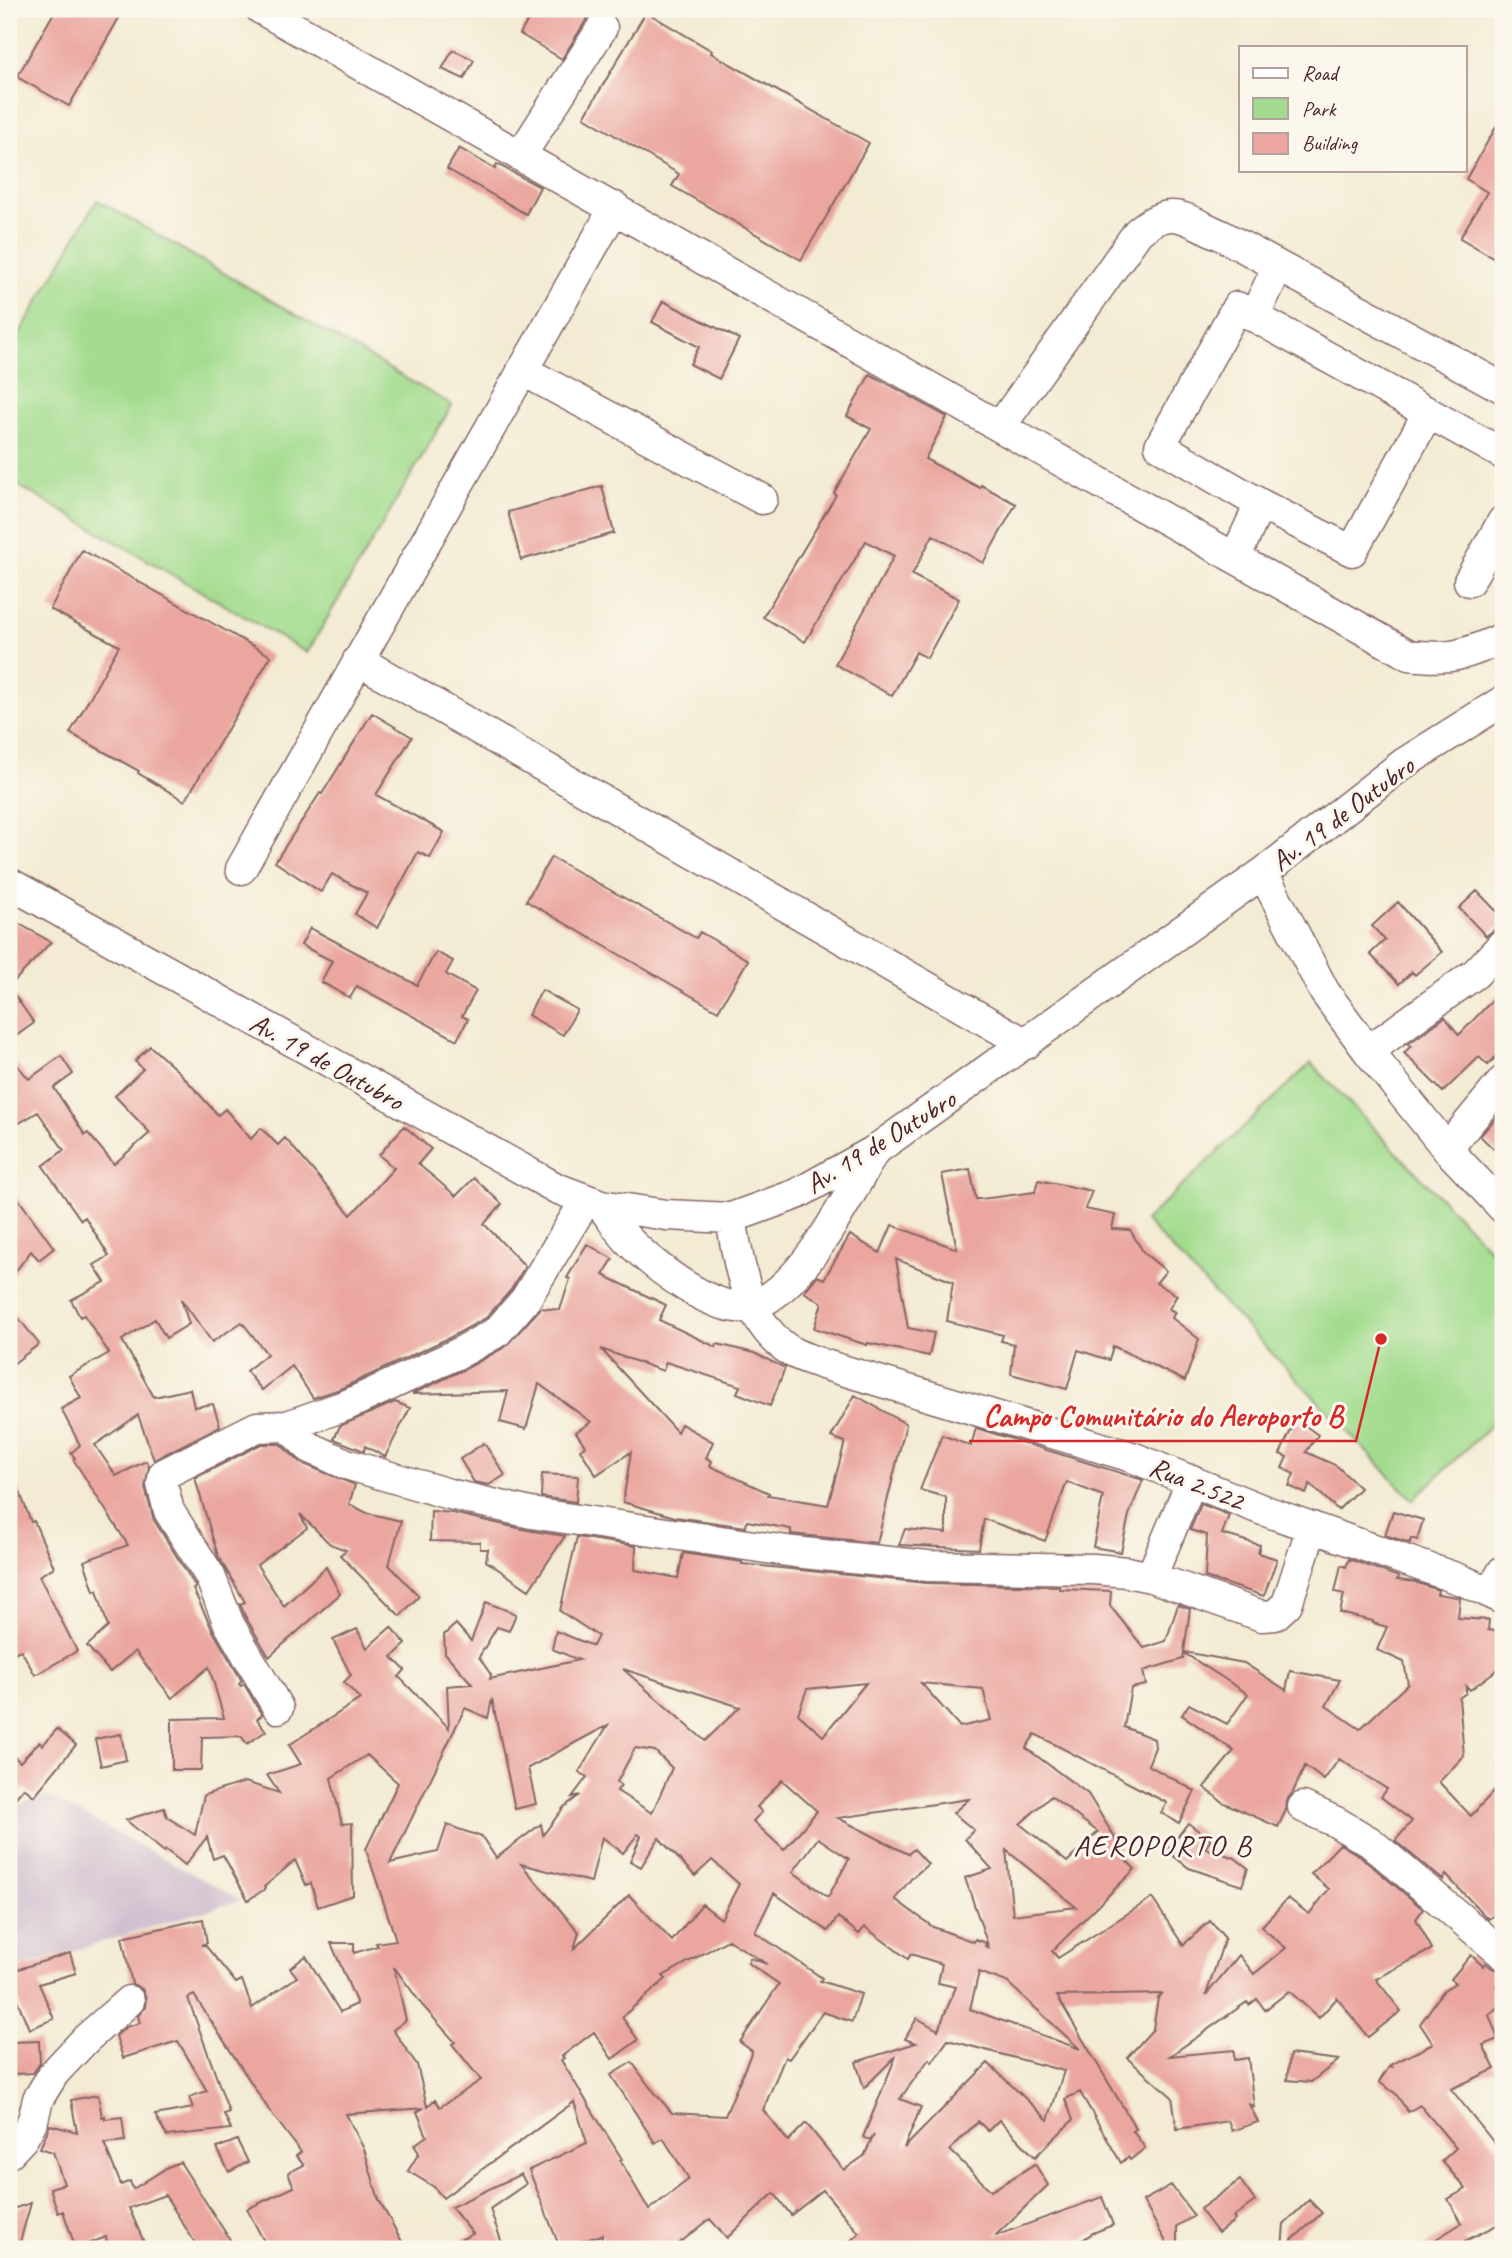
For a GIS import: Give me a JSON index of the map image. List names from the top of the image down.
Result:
{
  "streets": {
    "street": ["Av. 19 de Outubro", "Rua 2.522"]
  },
  "crossings": [
    ["Av. 19 de Outubro", "Rua 2.522"]
  ],
  "districts": ["AEROPORTO B"],
  "places": ["Campo Comunitário do Aeroporto B"],
  "legend": ["Road", "Park", "Building"]
}
